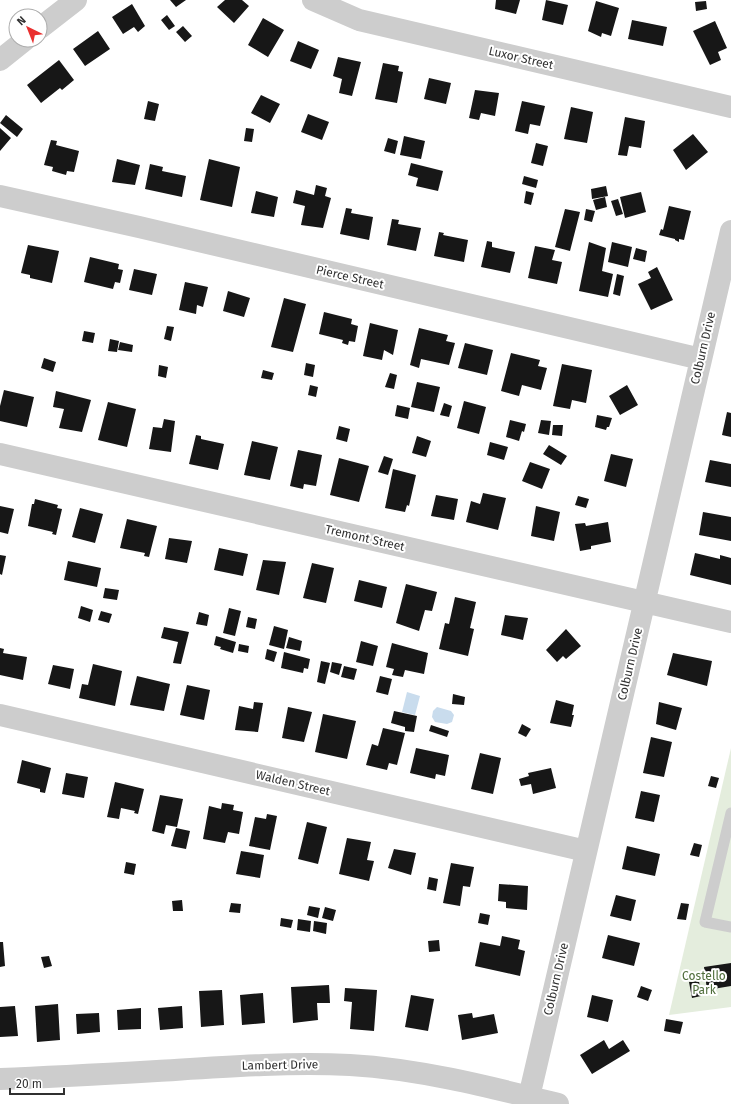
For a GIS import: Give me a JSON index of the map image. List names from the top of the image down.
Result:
{
  "streets": {
    "street": [
      "Luxor Street",
      "Pierce Street",
      "Colburn Drive",
      "Tremont Street",
      "Walden Street",
      "Lambert Drive"
    ]
  },
  "crossings": [
    ["Pierce Street", "Colburn Drive"],
    ["Colburn Drive", "Tremont Street"],
    ["Colburn Drive", "Walden Street"],
    ["Colburn Drive", "Lambert Drive"]
  ],
  "parks": ["Costello Park"],
  "scale_bar": "20 m",
  "north": "top left"
}
